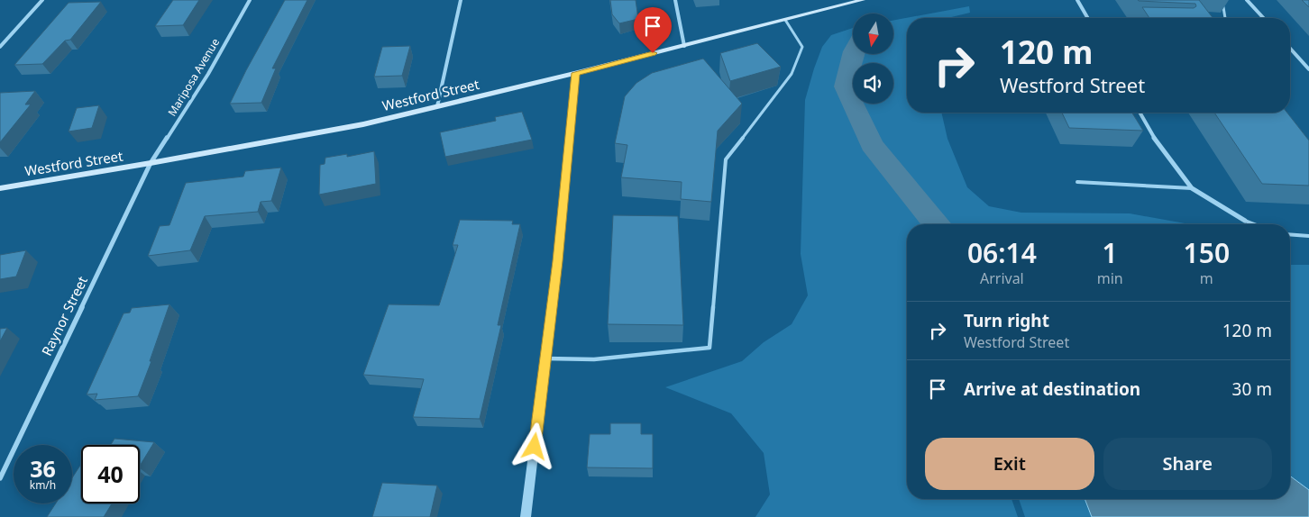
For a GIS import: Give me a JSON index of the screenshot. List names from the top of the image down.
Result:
{
  "streets": {
    "main road": ["Westford Street"],
    "street": ["Mariposa Avenue", "Raynor Street"]
  },
  "crossings": [
    ["Mariposa Avenue", "Westford Street"],
    ["Mariposa Avenue", "Raynor Street"],
    ["Westford Street", "Raynor Street"]
  ],
  "north": "bottom",
  "page": {
    "turn": ["120 m", "Westford Street"],
    "eta": [
      "06:14",
      "Arrival",
      "1",
      "min",
      "150",
      "m"
    ],
    "list": [
      {
        "name": "Turn right",
        "note": "Westford Street",
        "value": "120 m"
      },
      {
        "name": "Arrive at destination",
        "value": "30 m"
      }
    ],
    "buttons": ["Exit", "Share"],
    "speed": "36 km/h",
    "limit": "40"
  }
}
